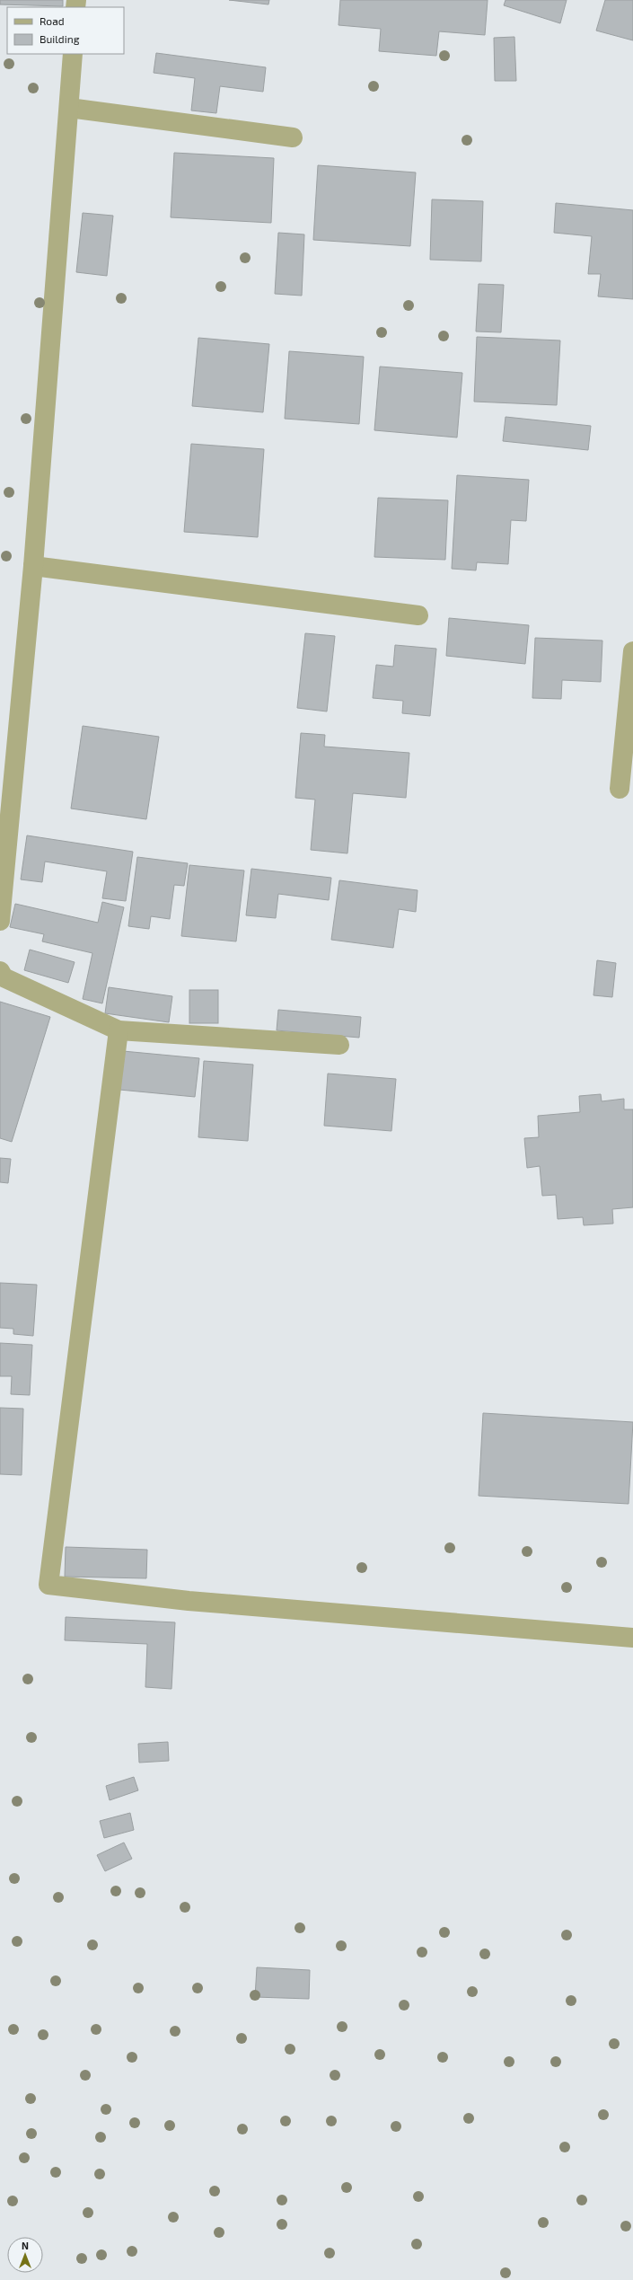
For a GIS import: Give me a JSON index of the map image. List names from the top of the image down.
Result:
{
  "legend": ["Road", "Building"],
  "north": "top"
}
